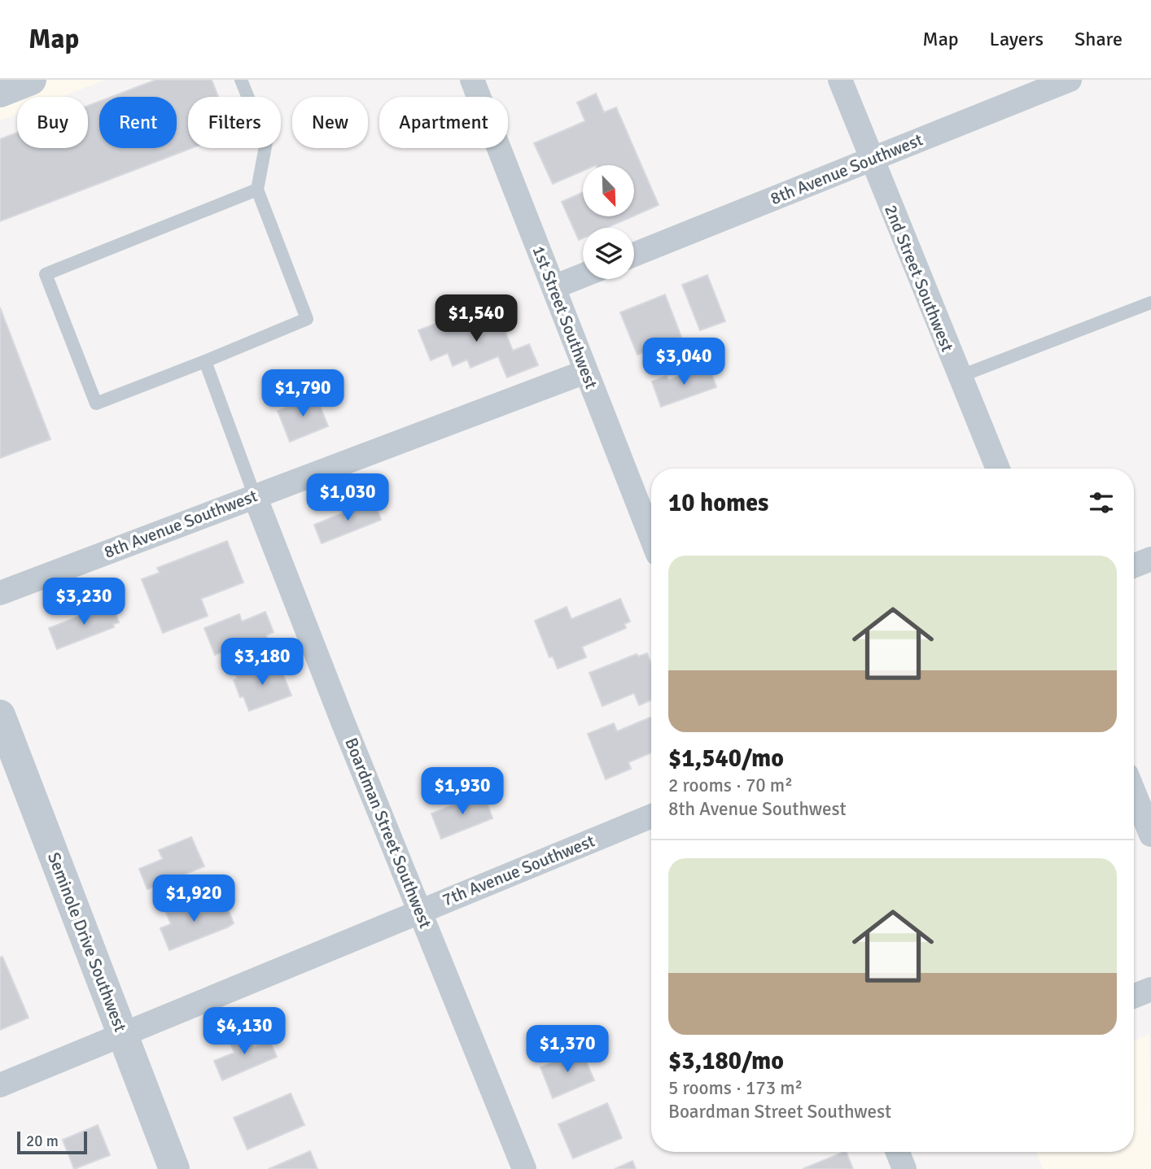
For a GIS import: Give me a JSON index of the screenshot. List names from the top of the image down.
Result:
{
  "streets": {
    "street": [
      "8th Avenue Southwest",
      "2nd Street Southwest",
      "1st Street Southwest",
      "Boardman Street Southwest",
      "7th Avenue Southwest",
      "Seminole Drive Southwest"
    ]
  },
  "crossings": [
    ["8th Avenue Southwest", "2nd Street Southwest"],
    ["8th Avenue Southwest", "1st Street Southwest"],
    ["8th Avenue Southwest", "Boardman Street Southwest"],
    ["Boardman Street Southwest", "7th Avenue Southwest"],
    ["7th Avenue Southwest", "Seminole Drive Southwest"]
  ],
  "scale_bar": "20 m",
  "north": "bottom right",
  "page": {
    "header": "Map",
    "nav": ["Map", "Layers", "Share"],
    "chip": [
      "Buy",
      "Rent",
      "Filters",
      "New",
      "Apartment"
    ],
    "price": [
      "$1,540",
      "$3,040",
      "$1,790",
      "$1,030",
      "$3,230",
      "$3,180",
      "$1,930",
      "$1,920",
      "$4,130",
      "$1,370"
    ],
    "heading": "10 homes",
    "list": [
      {
        "name": "$1,540/mo",
        "note": "2 rooms · 70 m² · 8th Avenue Southwest"
      },
      {
        "name": "$3,180/mo",
        "note": "5 rooms · 173 m² · Boardman Street Southwest"
      }
    ],
    "scale": "20 m"
  }
}
